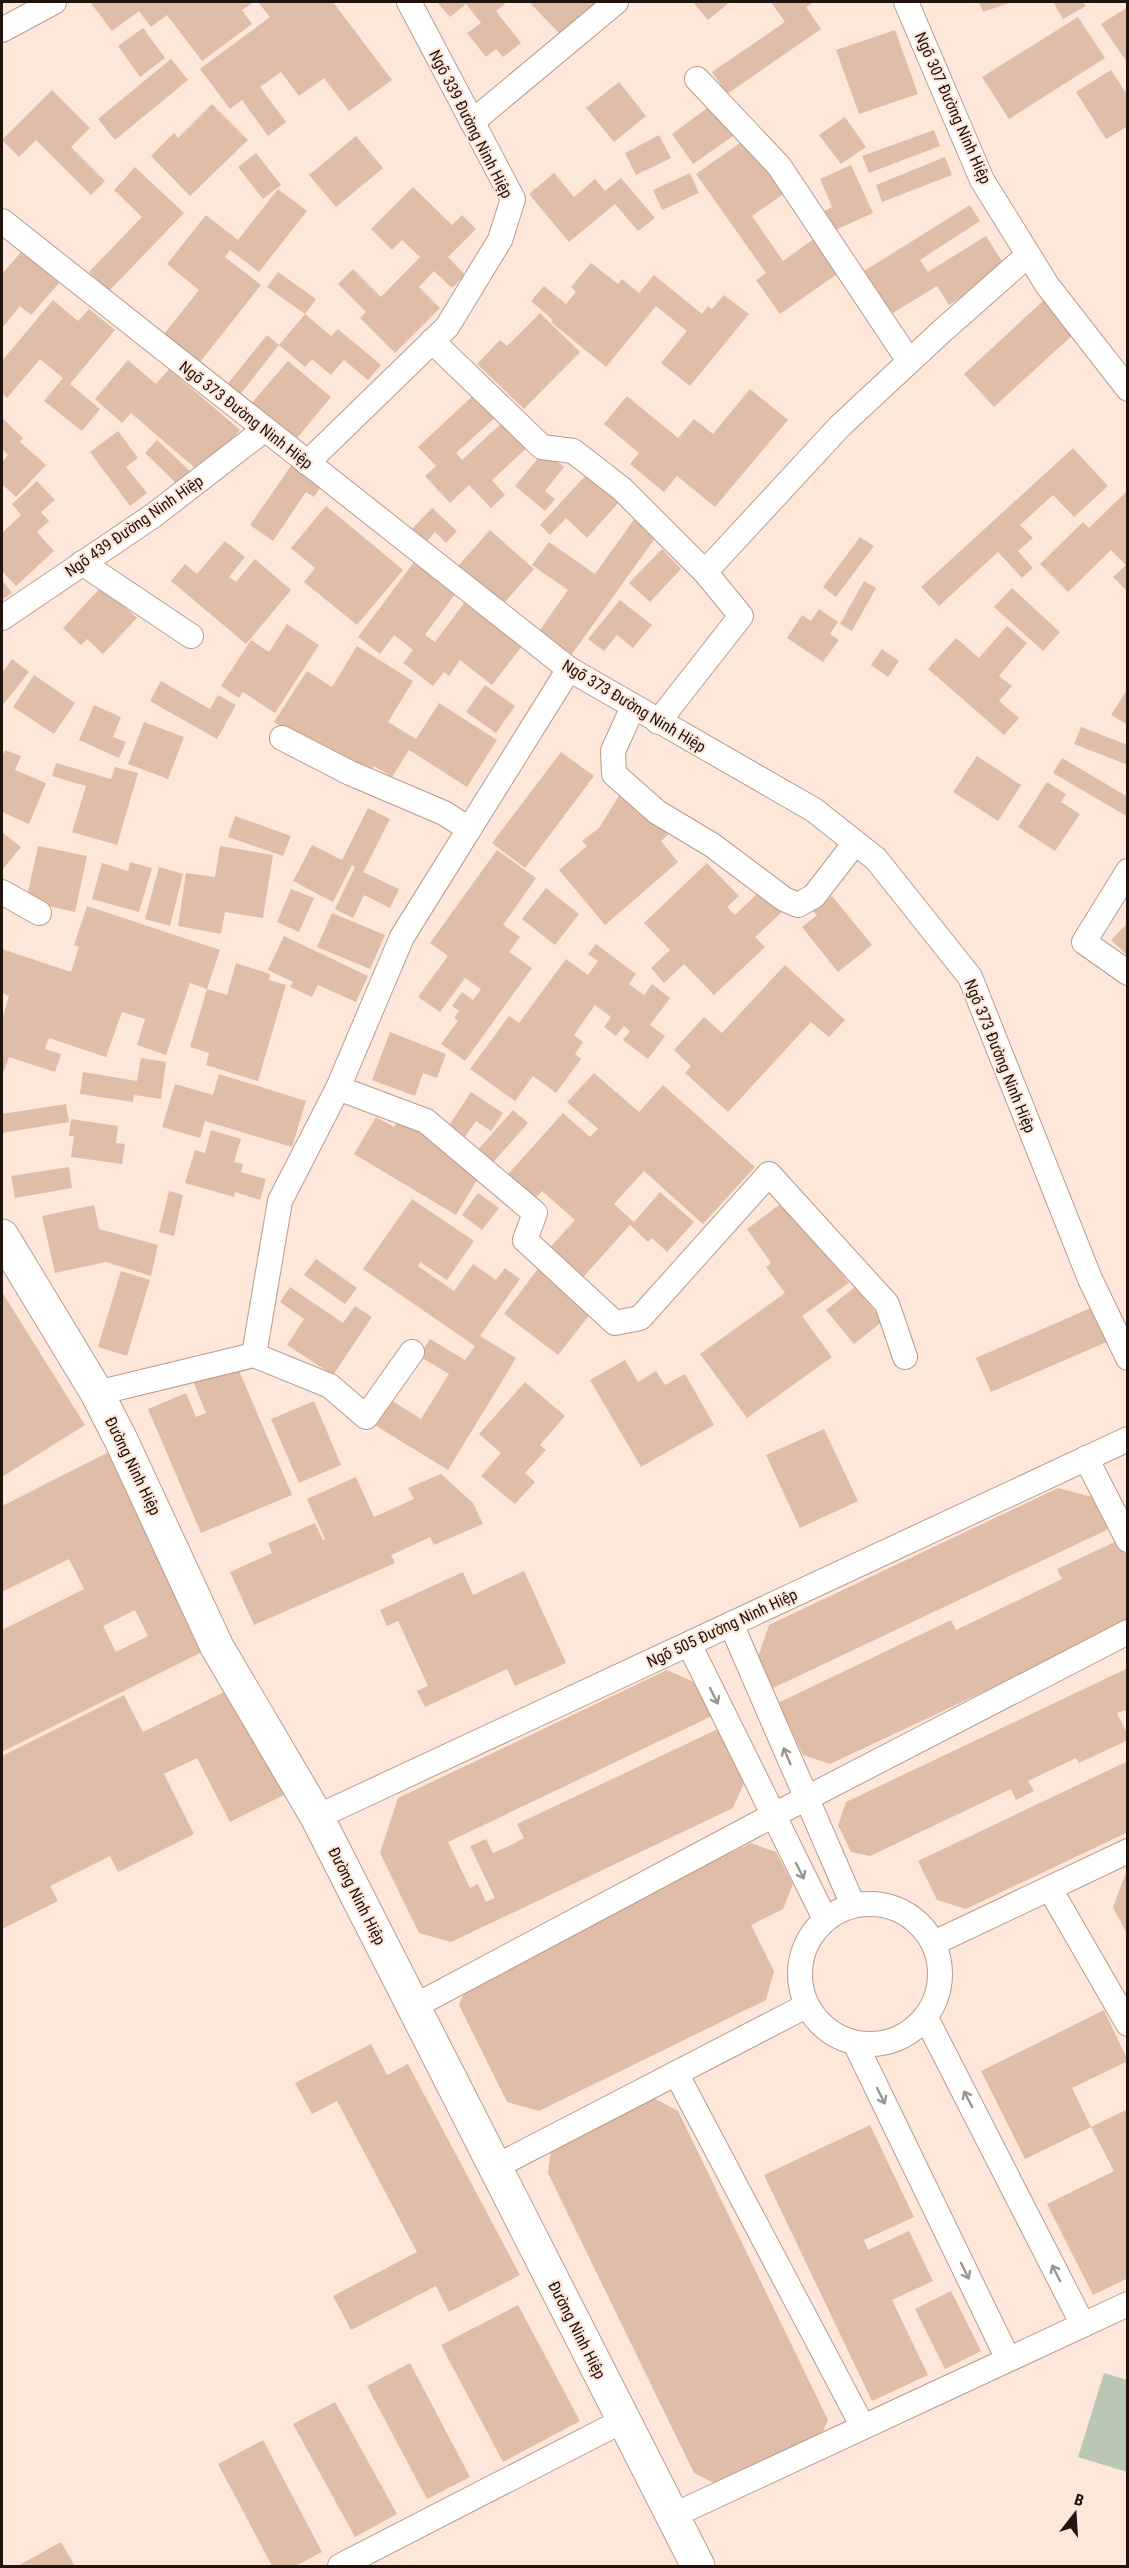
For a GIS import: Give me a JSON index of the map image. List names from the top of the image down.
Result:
{
  "streets": {
    "main road": ["Đường Ninh Hiệp"],
    "street": [
      "Ngõ 307 Đường Ninh Hiệp",
      "Ngõ 339 Đường Ninh Hiệp",
      "Ngõ 373 Đường Ninh Hiệp",
      "Ngõ 439 Đường Ninh Hiệp",
      "Ngõ 505 Đường Ninh Hiệp"
    ]
  },
  "crossings": [
    ["Ngõ 339 Đường Ninh Hiệp", "Ngõ 373 Đường Ninh Hiệp"],
    ["Ngõ 373 Đường Ninh Hiệp", "Ngõ 439 Đường Ninh Hiệp"],
    ["Đường Ninh Hiệp", "Ngõ 505 Đường Ninh Hiệp"]
  ],
  "north": "top"
}
